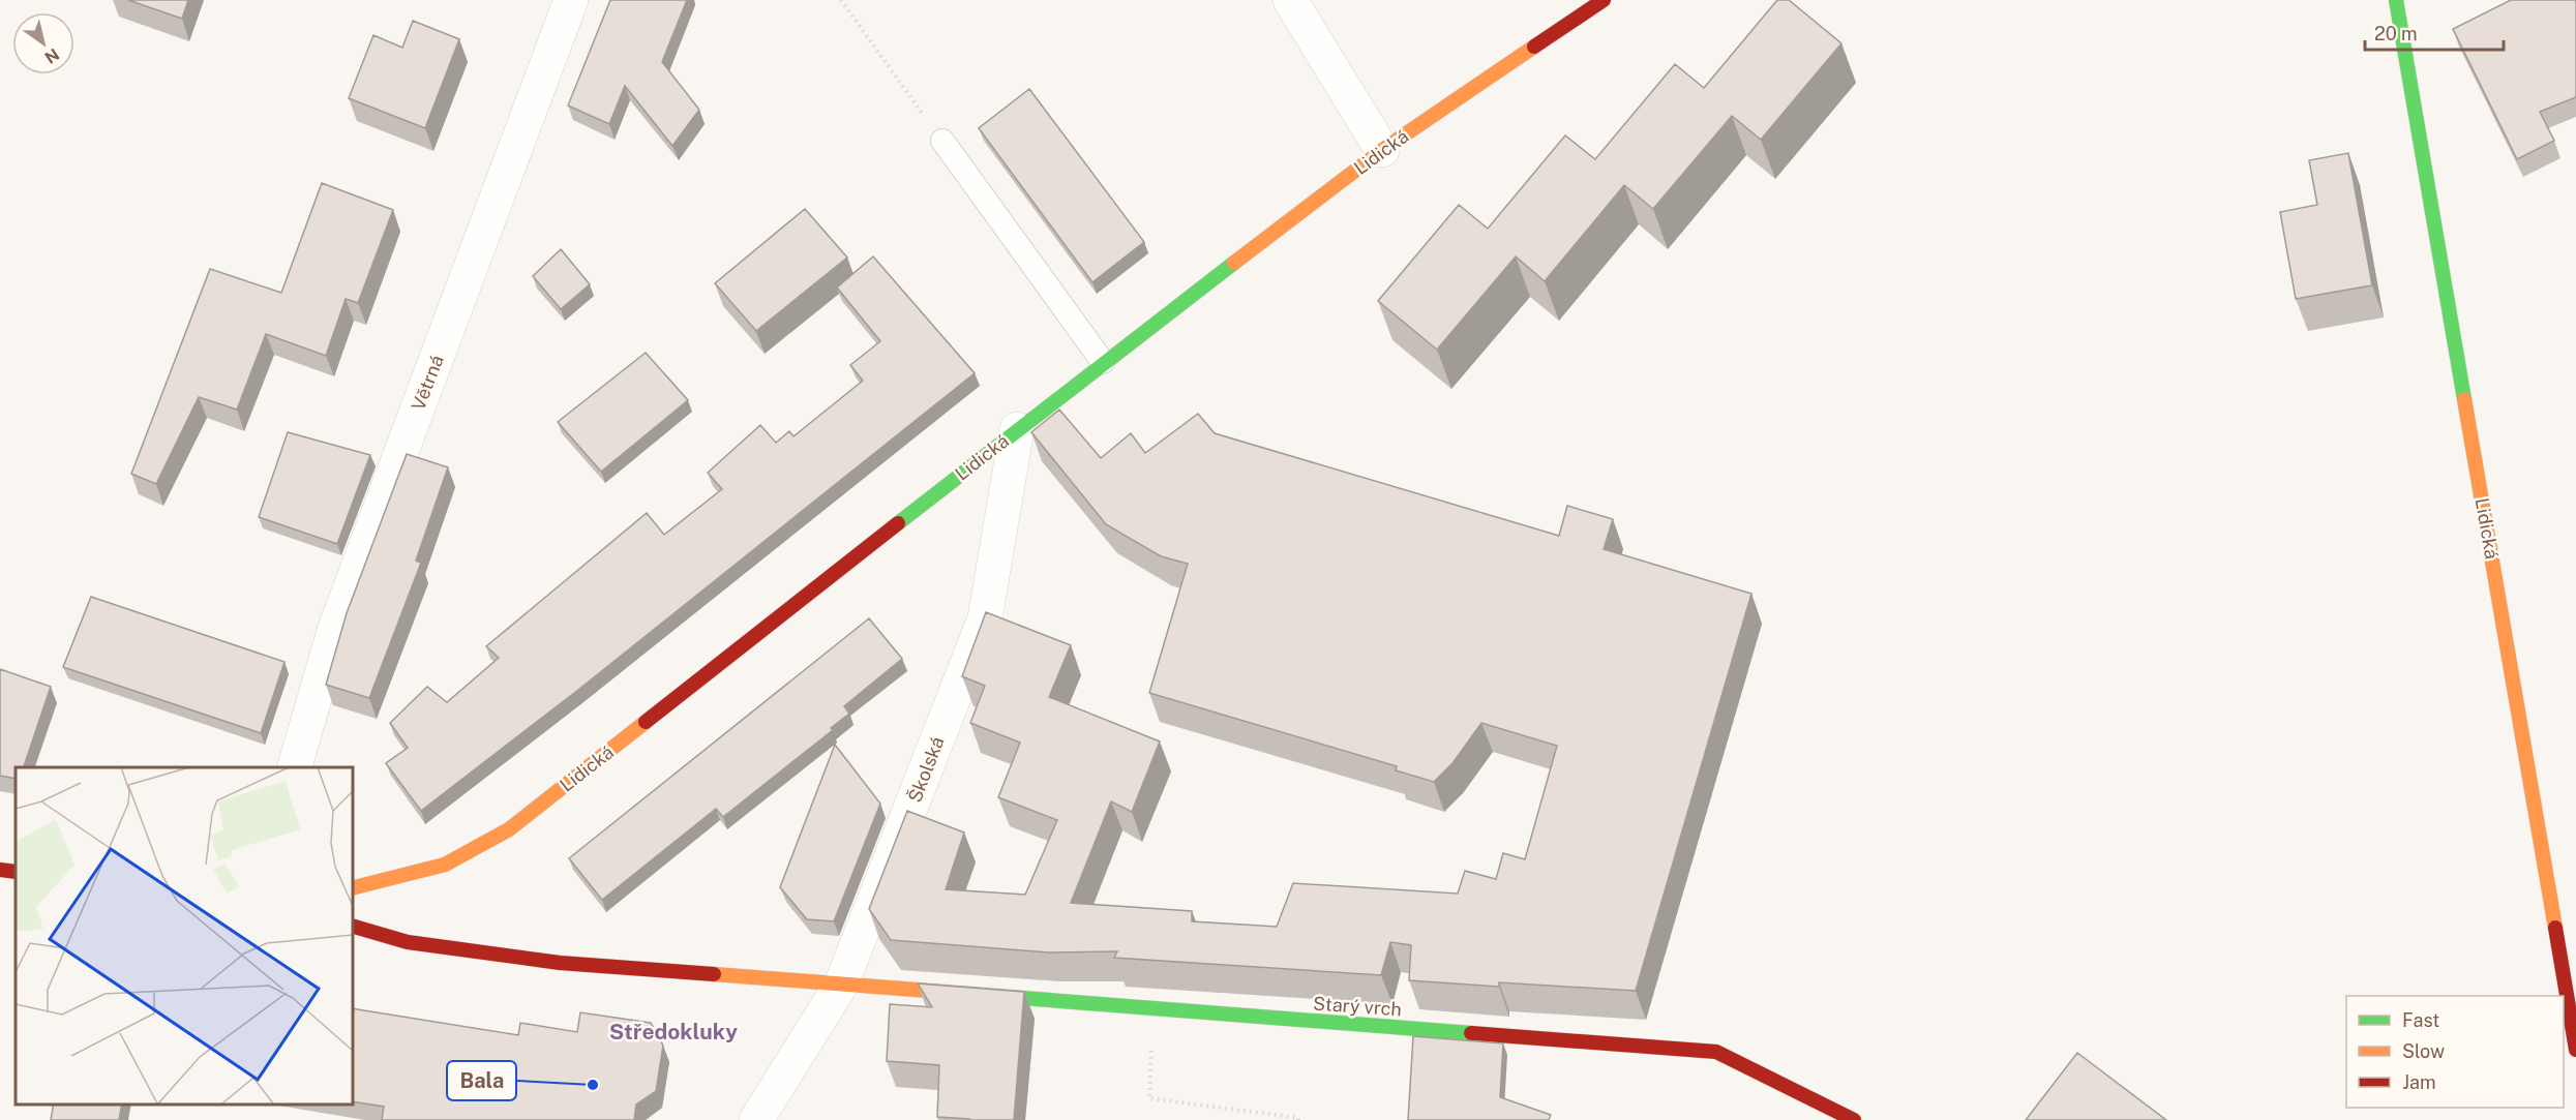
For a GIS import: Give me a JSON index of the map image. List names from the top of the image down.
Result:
{
  "streets": {
    "street": [
      "Lidická",
      "Větrná",
      "Školská",
      "Starý vrch"
    ]
  },
  "crossings": [
    ["Lidická", "Školská"],
    ["Školská", "Starý vrch"]
  ],
  "districts": ["Středokluky"],
  "places": ["Bala"],
  "legend": ["Fast", "Slow", "Jam"],
  "scale_bar": "20 m",
  "north": "bottom right"
}
